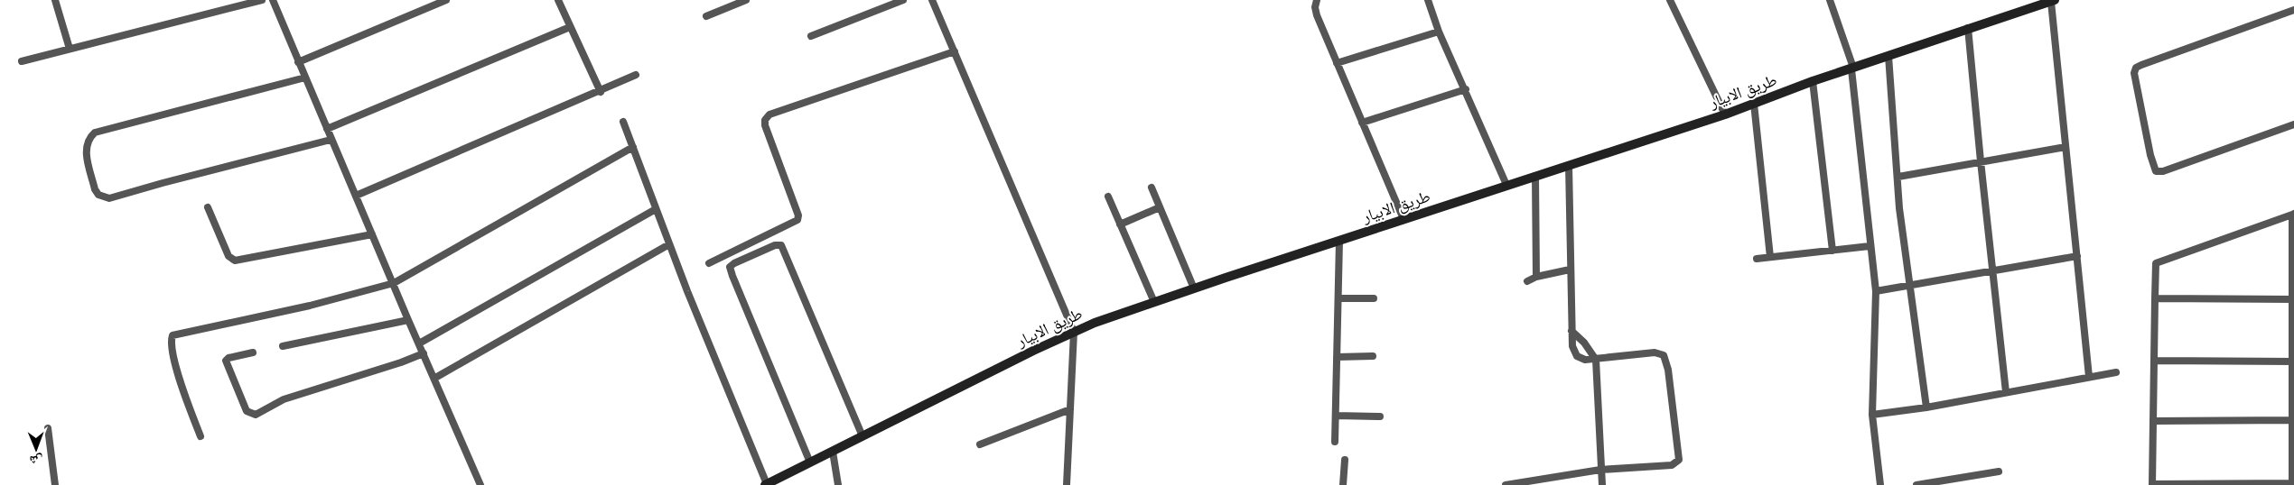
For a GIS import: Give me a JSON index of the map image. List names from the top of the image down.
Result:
{
  "streets": {
    "main road": ["طريق الابيار"]
  },
  "north": "bottom"
}
